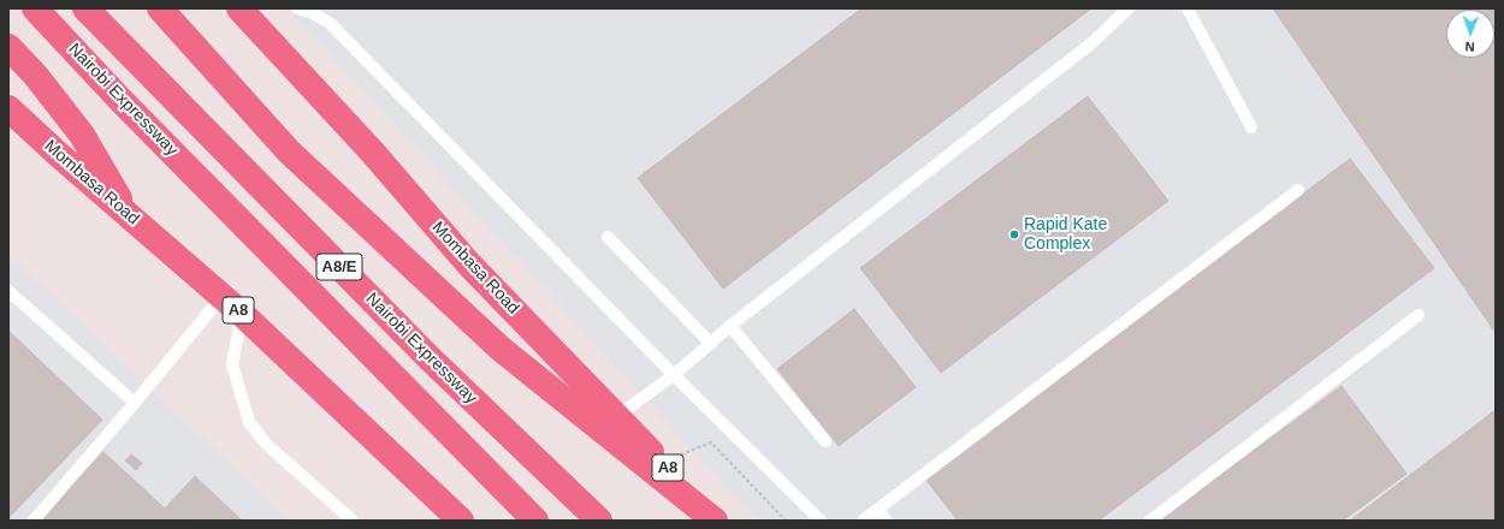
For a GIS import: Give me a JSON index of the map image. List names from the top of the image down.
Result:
{
  "streets": {
    "highway": [
      "Nairobi Expressway",
      "Mombasa Road",
      "A8/E",
      "A8"
    ]
  },
  "places": ["Rapid Kate Complex"],
  "north": "bottom"
}
